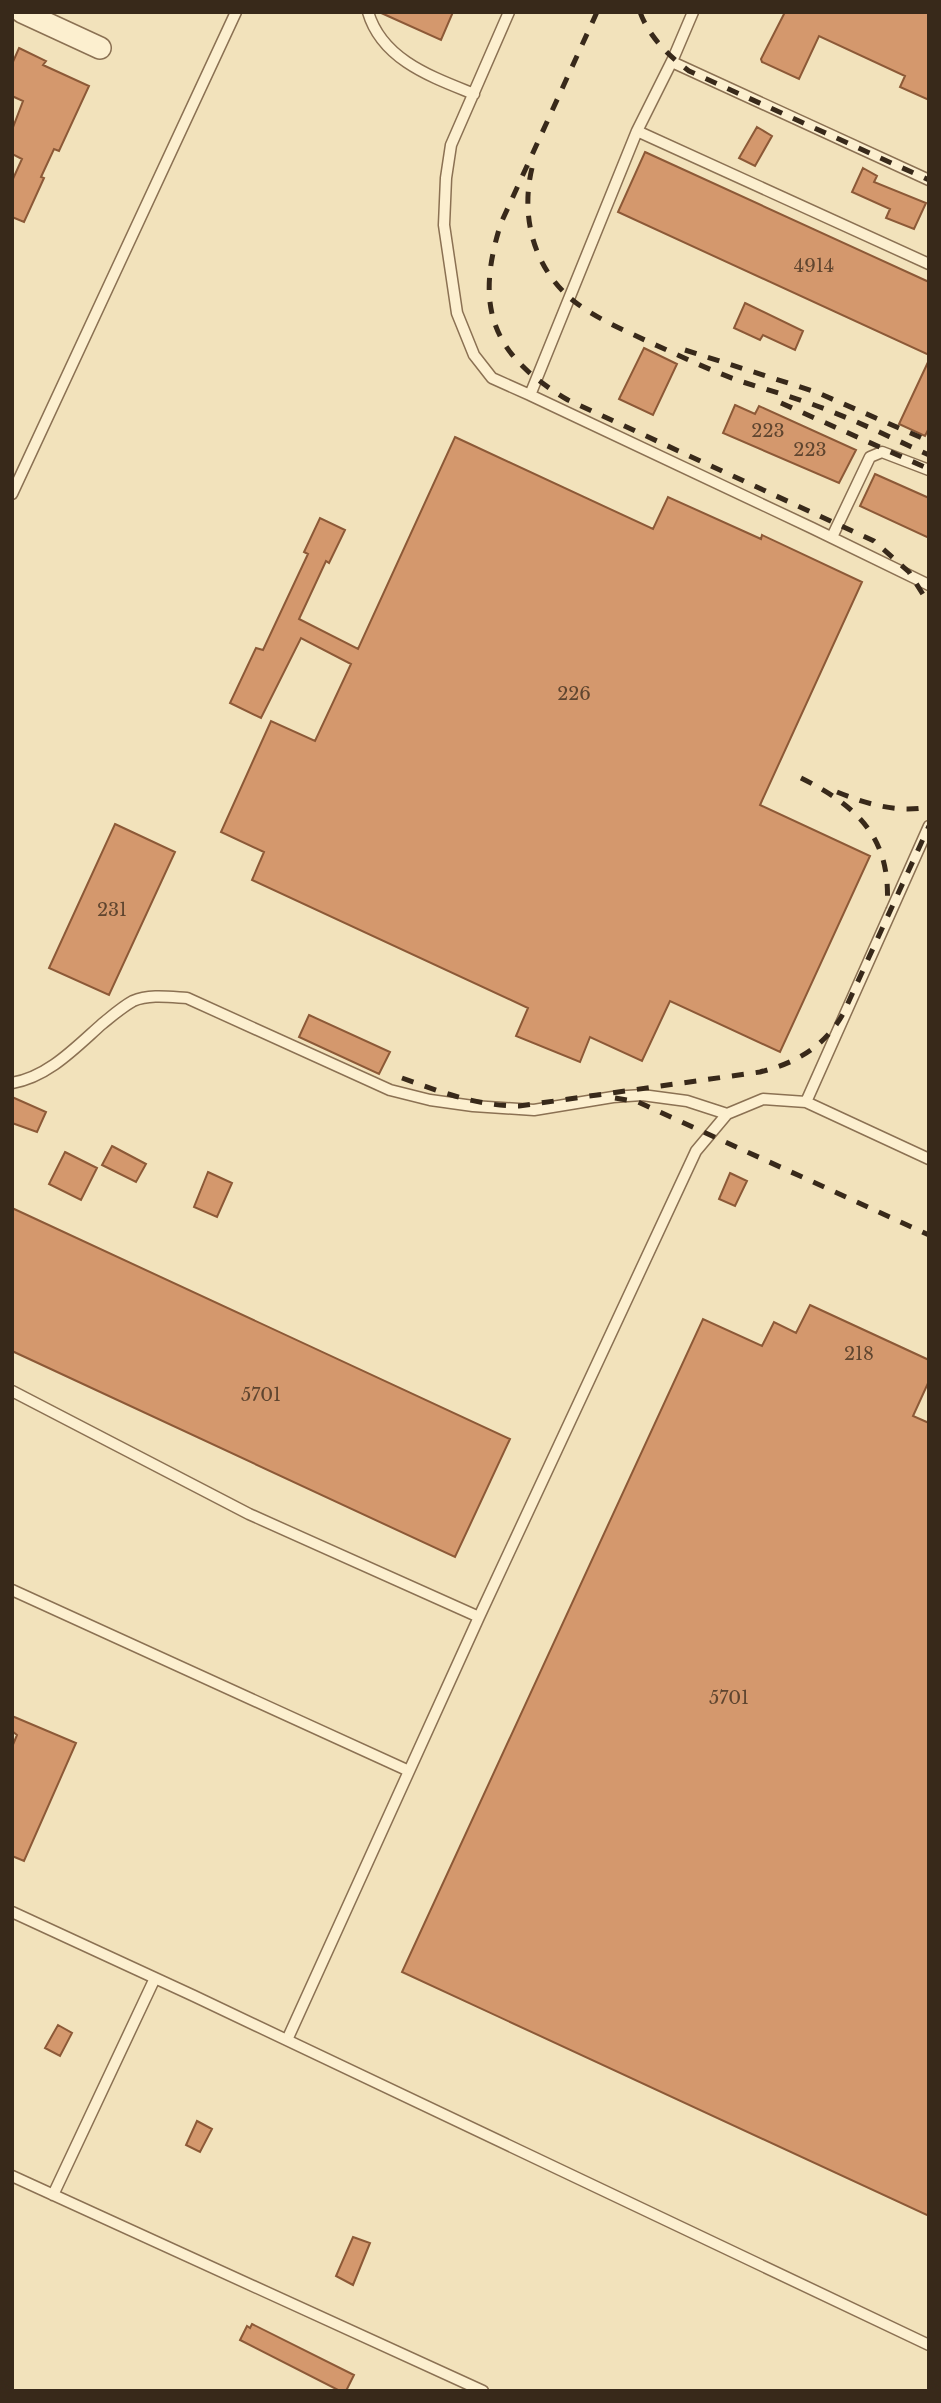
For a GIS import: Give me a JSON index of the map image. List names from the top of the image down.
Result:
{
  "house_numbers": [
    "4914",
    "223",
    "223",
    "226",
    "231",
    "218",
    "5701",
    "5701"
  ]
}
